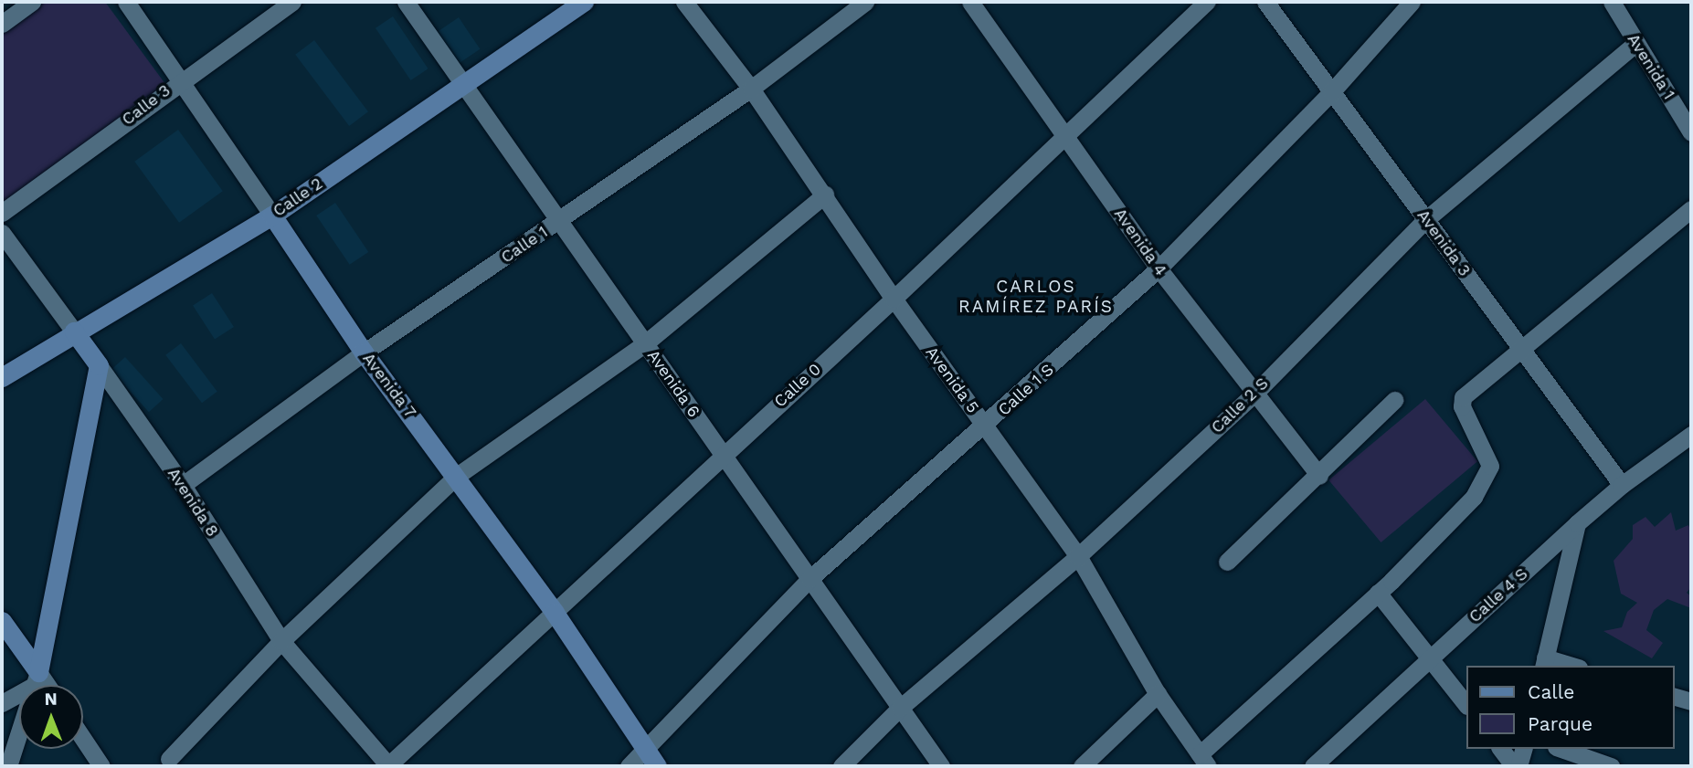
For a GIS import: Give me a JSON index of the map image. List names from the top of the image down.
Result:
{
  "streets": {
    "main road": ["Calle 2", "Avenida 7", "Avenida 8"],
    "street": [
      "Avenida 1",
      "Calle 3",
      "Avenida 4",
      "Avenida 3",
      "Calle 1",
      "Avenida 5",
      "Avenida 6",
      "Calle 0",
      "Calle 1 S",
      "Calle 2 S",
      "Calle 4 S"
    ]
  },
  "crossings": [
    ["Avenida 1", "Calle 2 S"],
    ["Calle 3", "Avenida 7"],
    ["Calle 2", "Avenida 6"],
    ["Calle 2", "Avenida 7"],
    ["Calle 2", "Avenida 8"],
    ["Avenida 4", "Calle 0"],
    ["Avenida 4", "Calle 1 S"],
    ["Avenida 4", "Calle 2 S"],
    ["Avenida 3", "Calle 1 S"],
    ["Avenida 3", "Calle 2 S"],
    ["Avenida 3", "Calle 4 S"],
    ["Calle 1", "Avenida 5"],
    ["Calle 1", "Avenida 6"],
    ["Calle 1", "Avenida 7"],
    ["Calle 1", "Avenida 8"],
    ["Avenida 5", "Calle 0"],
    ["Avenida 5", "Calle 1 S"],
    ["Avenida 5", "Calle 2 S"],
    ["Avenida 6", "Calle 0"],
    ["Avenida 6", "Calle 1 S"],
    ["Avenida 6", "Calle 2 S"],
    ["Avenida 7", "Calle 0"],
    ["Avenida 7", "Calle 1 S"],
    ["Calle 0", "Avenida 8"]
  ],
  "districts": ["CARLOS RAMÍREZ PARÍS"],
  "legend": ["Calle", "Parque"],
  "north": "top"
}
